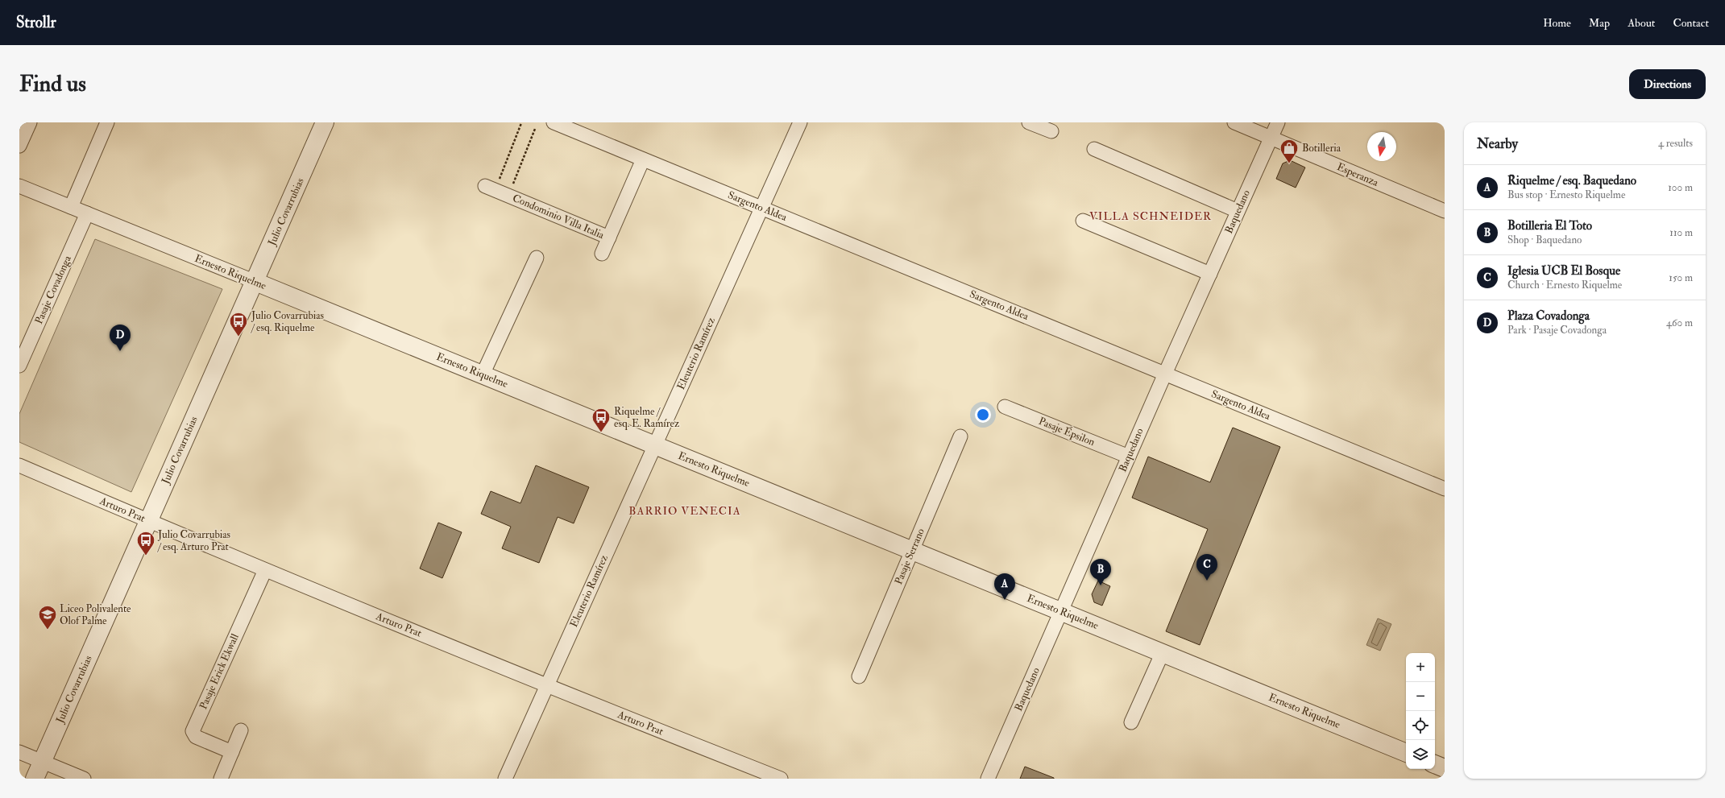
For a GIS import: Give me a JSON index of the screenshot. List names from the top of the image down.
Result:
{
  "streets": {
    "street": [
      "Esperanza",
      "Sargento Aldea",
      "Julio Covarrubias",
      "Baquedano",
      "Condominio Villa Italia",
      "Ernesto Riquelme",
      "Pasaje Covadonga",
      "Eleuterio Ramírez",
      "Pasaje Épsilon",
      "Arturo Prat",
      "Pasaje Serrano",
      "Pasaje Erick Ekwall"
    ]
  },
  "crossings": [
    ["Esperanza", "Baquedano"],
    ["Sargento Aldea", "Baquedano"],
    ["Sargento Aldea", "Condominio Villa Italia"],
    ["Sargento Aldea", "Eleuterio Ramírez"],
    ["Julio Covarrubias", "Ernesto Riquelme"],
    ["Julio Covarrubias", "Arturo Prat"],
    ["Baquedano", "Ernesto Riquelme"],
    ["Baquedano", "Pasaje Épsilon"],
    ["Ernesto Riquelme", "Pasaje Covadonga"],
    ["Ernesto Riquelme", "Eleuterio Ramírez"],
    ["Ernesto Riquelme", "Pasaje Serrano"],
    ["Eleuterio Ramírez", "Arturo Prat"],
    ["Arturo Prat", "Pasaje Erick Ekwall"]
  ],
  "districts": ["VILLA SCHNEIDER", "BARRIO VENECIA"],
  "places": {
    "shop": ["Botilleria"],
    "bus stop": ["Julio Covarrubias / esq. Riquelme", "Riquelme / esq. E. Ramírez", "Julio Covarrubias / esq. Arturo Prat"],
    "school or university": ["Liceo Polivalente Olof Palme"]
  },
  "north": "bottom",
  "page": {
    "header": "Strollr",
    "nav": [
      "Home",
      "Map",
      "About",
      "Contact"
    ],
    "buttons": "Directions",
    "title": "Find us",
    "heading": ["Nearby", "4 results"],
    "list": [
      {
        "mark": "A",
        "name": "Riquelme / esq. Baquedano",
        "note": "Bus stop · Ernesto Riquelme",
        "value": "100 m"
      },
      {
        "mark": "B",
        "name": "Botilleria El Toto",
        "note": "Shop · Baquedano",
        "value": "110 m"
      },
      {
        "mark": "C",
        "name": "Iglesia UCB El Bosque",
        "note": "Church · Ernesto Riquelme",
        "value": "150 m"
      },
      {
        "mark": "D",
        "name": "Plaza Covadonga",
        "note": "Park · Pasaje Covadonga",
        "value": "460 m"
      }
    ],
    "pins": [
      "D",
      "C",
      "B",
      "A"
    ],
    "map_buttons": ["+", "−"]
  }
}
